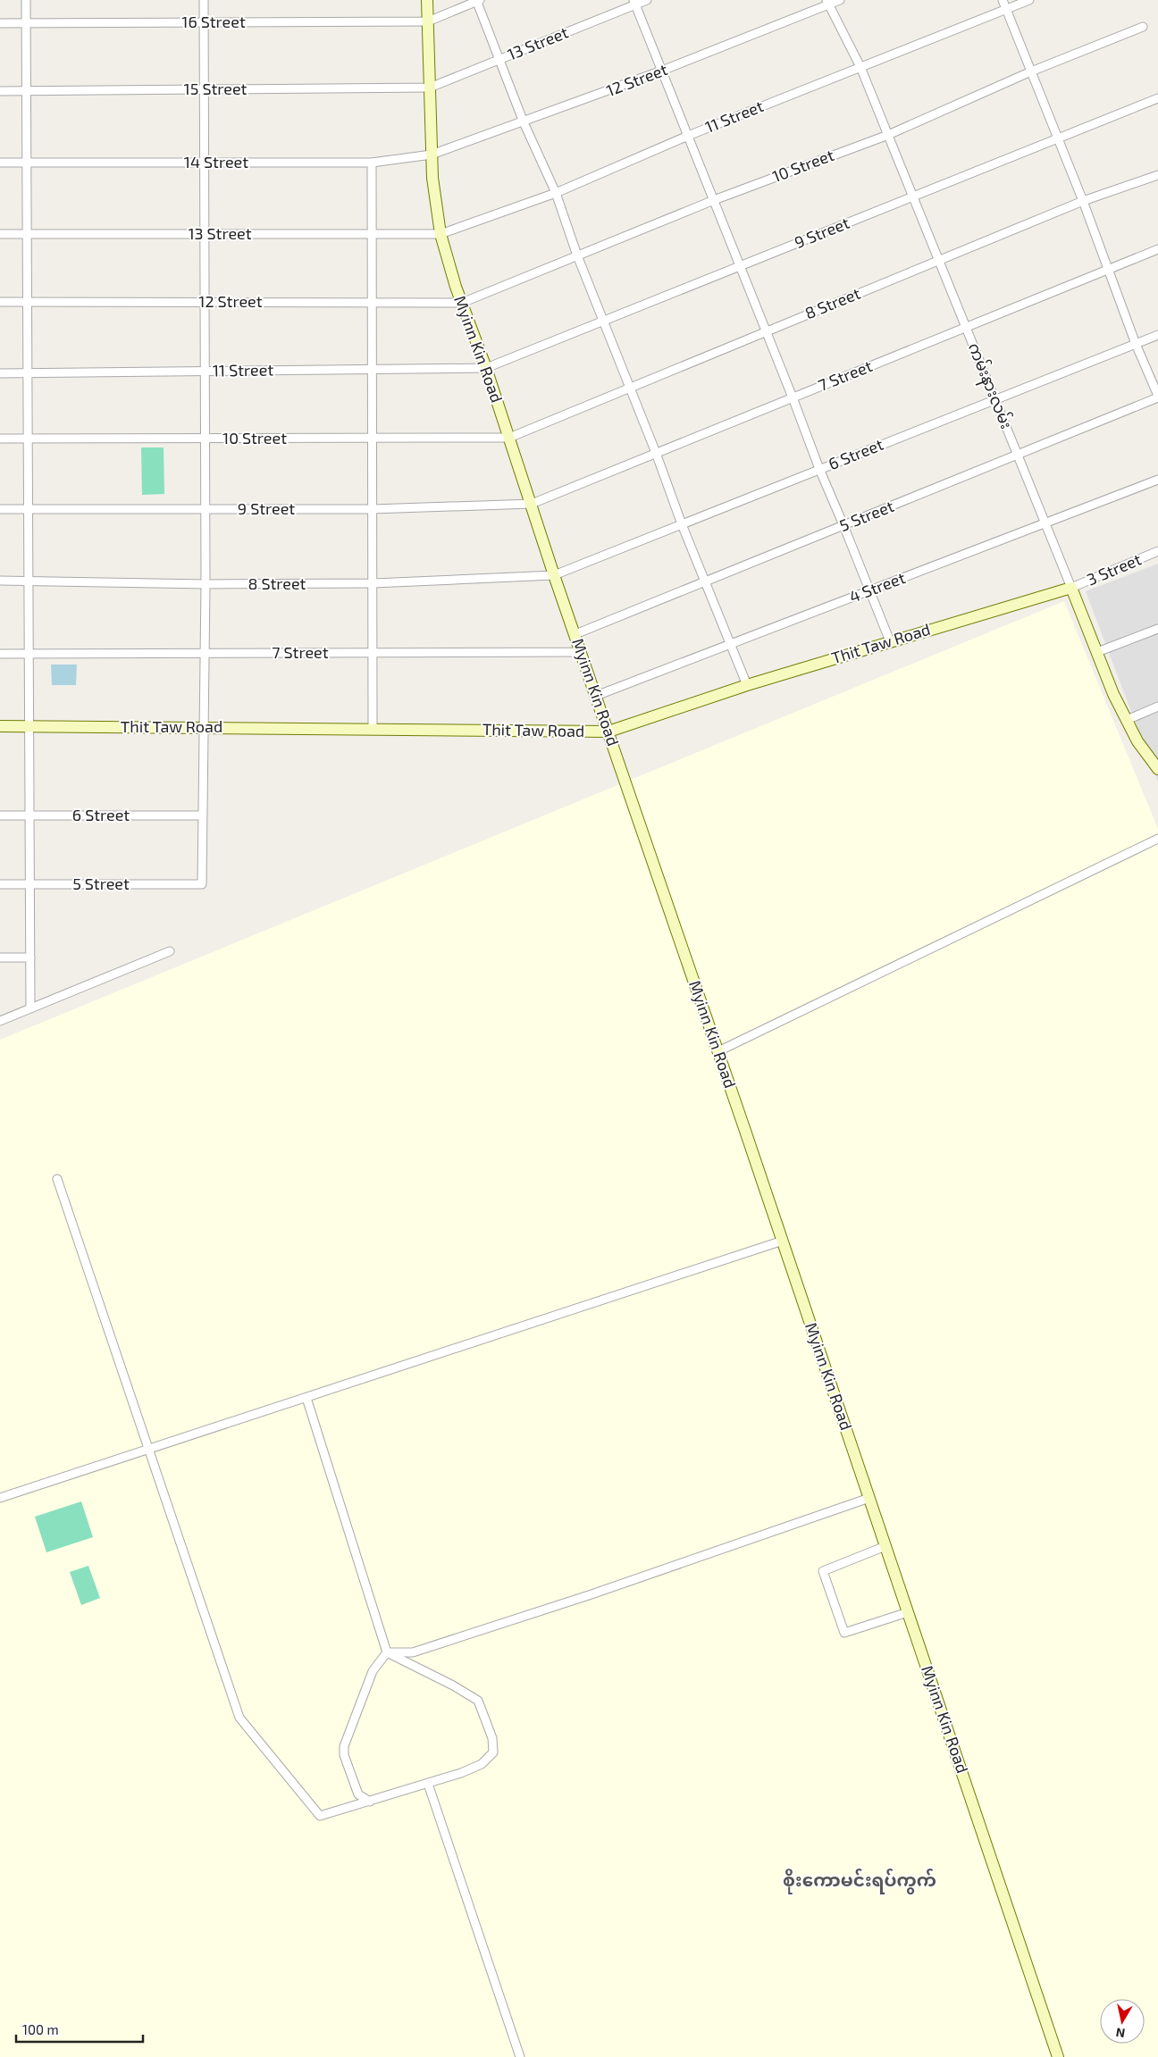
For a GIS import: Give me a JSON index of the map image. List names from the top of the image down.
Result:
{
  "streets": {
    "street": [
      "16 Street",
      "13 Street",
      "12 Street",
      "15 Street",
      "11 Street",
      "14 Street",
      "10 Street",
      "9 Street",
      "8 Street",
      "Myinn Kin Road",
      "7 Street",
      "ကမ်းနားလမ်း",
      "6 Street",
      "5 Street",
      "3 Street",
      "4 Street",
      "Thit Taw Road"
    ]
  },
  "crossings": [
    ["16 Street", "Myinn Kin Road"],
    ["13 Street", "15 Street"],
    ["13 Street", "11 Street"],
    ["13 Street", "Myinn Kin Road"],
    ["12 Street", "14 Street"],
    ["12 Street", "10 Street"],
    ["12 Street", "Myinn Kin Road"],
    ["12 Street", "ကမ်းနားလမ်း"],
    ["15 Street", "Myinn Kin Road"],
    ["11 Street", "9 Street"],
    ["11 Street", "Myinn Kin Road"],
    ["11 Street", "ကမ်းနားလမ်း"],
    ["14 Street", "Myinn Kin Road"],
    ["10 Street", "8 Street"],
    ["10 Street", "Myinn Kin Road"],
    ["10 Street", "ကမ်းနားလမ်း"],
    ["9 Street", "Myinn Kin Road"],
    ["9 Street", "7 Street"],
    ["9 Street", "ကမ်းနားလမ်း"],
    ["8 Street", "Myinn Kin Road"],
    ["8 Street", "ကမ်းနားလမ်း"],
    ["8 Street", "6 Street"],
    ["Myinn Kin Road", "7 Street"],
    ["Myinn Kin Road", "6 Street"],
    ["Myinn Kin Road", "5 Street"],
    ["Myinn Kin Road", "4 Street"],
    ["Myinn Kin Road", "Thit Taw Road"],
    ["7 Street", "ကမ်းနားလမ်း"],
    ["ကမ်းနားလမ်း", "6 Street"],
    ["ကမ်းနားလမ်း", "5 Street"],
    ["ကမ်းနားလမ်း", "3 Street"],
    ["ကမ်းနားလမ်း", "4 Street"],
    ["ကမ်းနားလမ်း", "Thit Taw Road"],
    ["6 Street", "5 Street"],
    ["3 Street", "Thit Taw Road"]
  ],
  "districts": ["စိုးကောမင်းရပ်ကွက်"],
  "scale_bar": "100 m",
  "north": "bottom"
}
